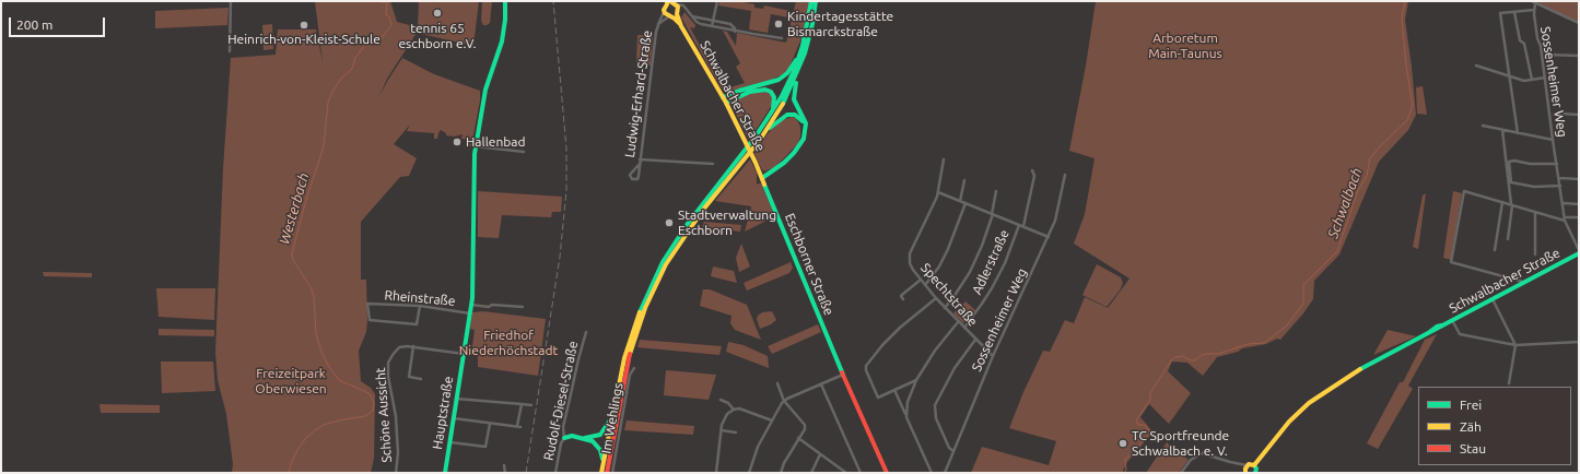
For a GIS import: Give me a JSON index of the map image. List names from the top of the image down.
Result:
{
  "streets": {
    "main road": ["Schwalbacher Straße", "Eschborner Straße", "Hauptstraße"],
    "street": [
      "Sossenheimer Weg",
      "Ludwig-Erhard-Straße",
      "Adlerstraße",
      "Spechtstraße",
      "Rheinstraße",
      "Rudolf-Diesel-Straße",
      "Schöne Aussicht",
      "Im Wehlings"
    ]
  },
  "crossings": [
    ["Sossenheimer Weg", "Spechtstraße"],
    ["Ludwig-Erhard-Straße", "Schwalbacher Straße"],
    ["Schwalbacher Straße", "Eschborner Straße"],
    ["Adlerstraße", "Spechtstraße"],
    ["Rheinstraße", "Hauptstraße"],
    ["Hauptstraße", "Schöne Aussicht"]
  ],
  "water": ["Schwalbach", "Westerbach"],
  "parks": ["Arboretum Main-Taunus", "Friedhof Niederhöchstadt", "Freizeitpark Oberwiesen"],
  "places": [
    "tennis 65 eschborn e.V.",
    "Kindertagesstätte Bismarckstraße",
    "Heinrich-von-Kleist-Schule",
    "Hallenbad",
    "Stadtverwaltung Eschborn",
    "TC Sportfreunde Schwalbach e. V."
  ],
  "legend": ["Frei", "Zäh", "Stau"],
  "scale_bar": "200 m"
}
